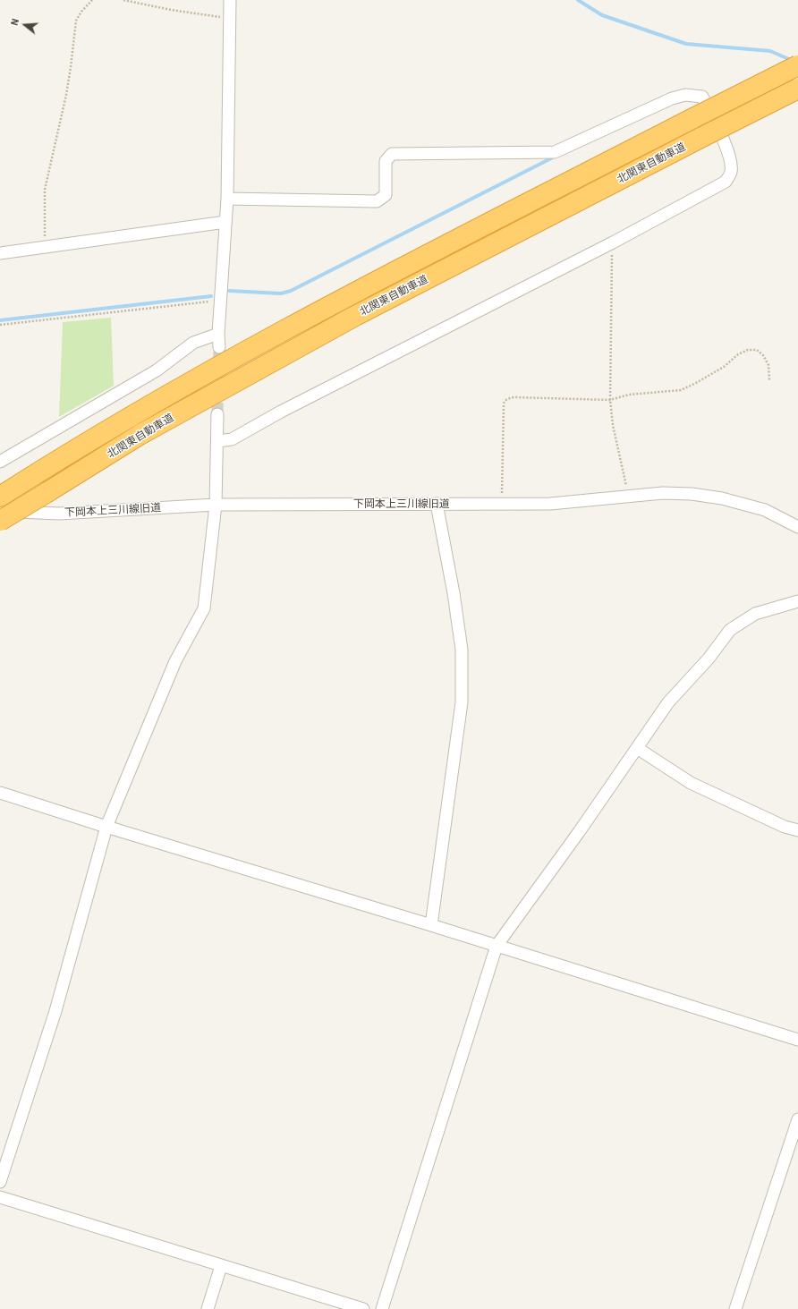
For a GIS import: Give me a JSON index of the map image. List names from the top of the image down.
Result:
{
  "streets": {
    "highway": ["北関東自動車道"],
    "street": ["下岡本上三川線旧道"]
  },
  "north": "left"
}
